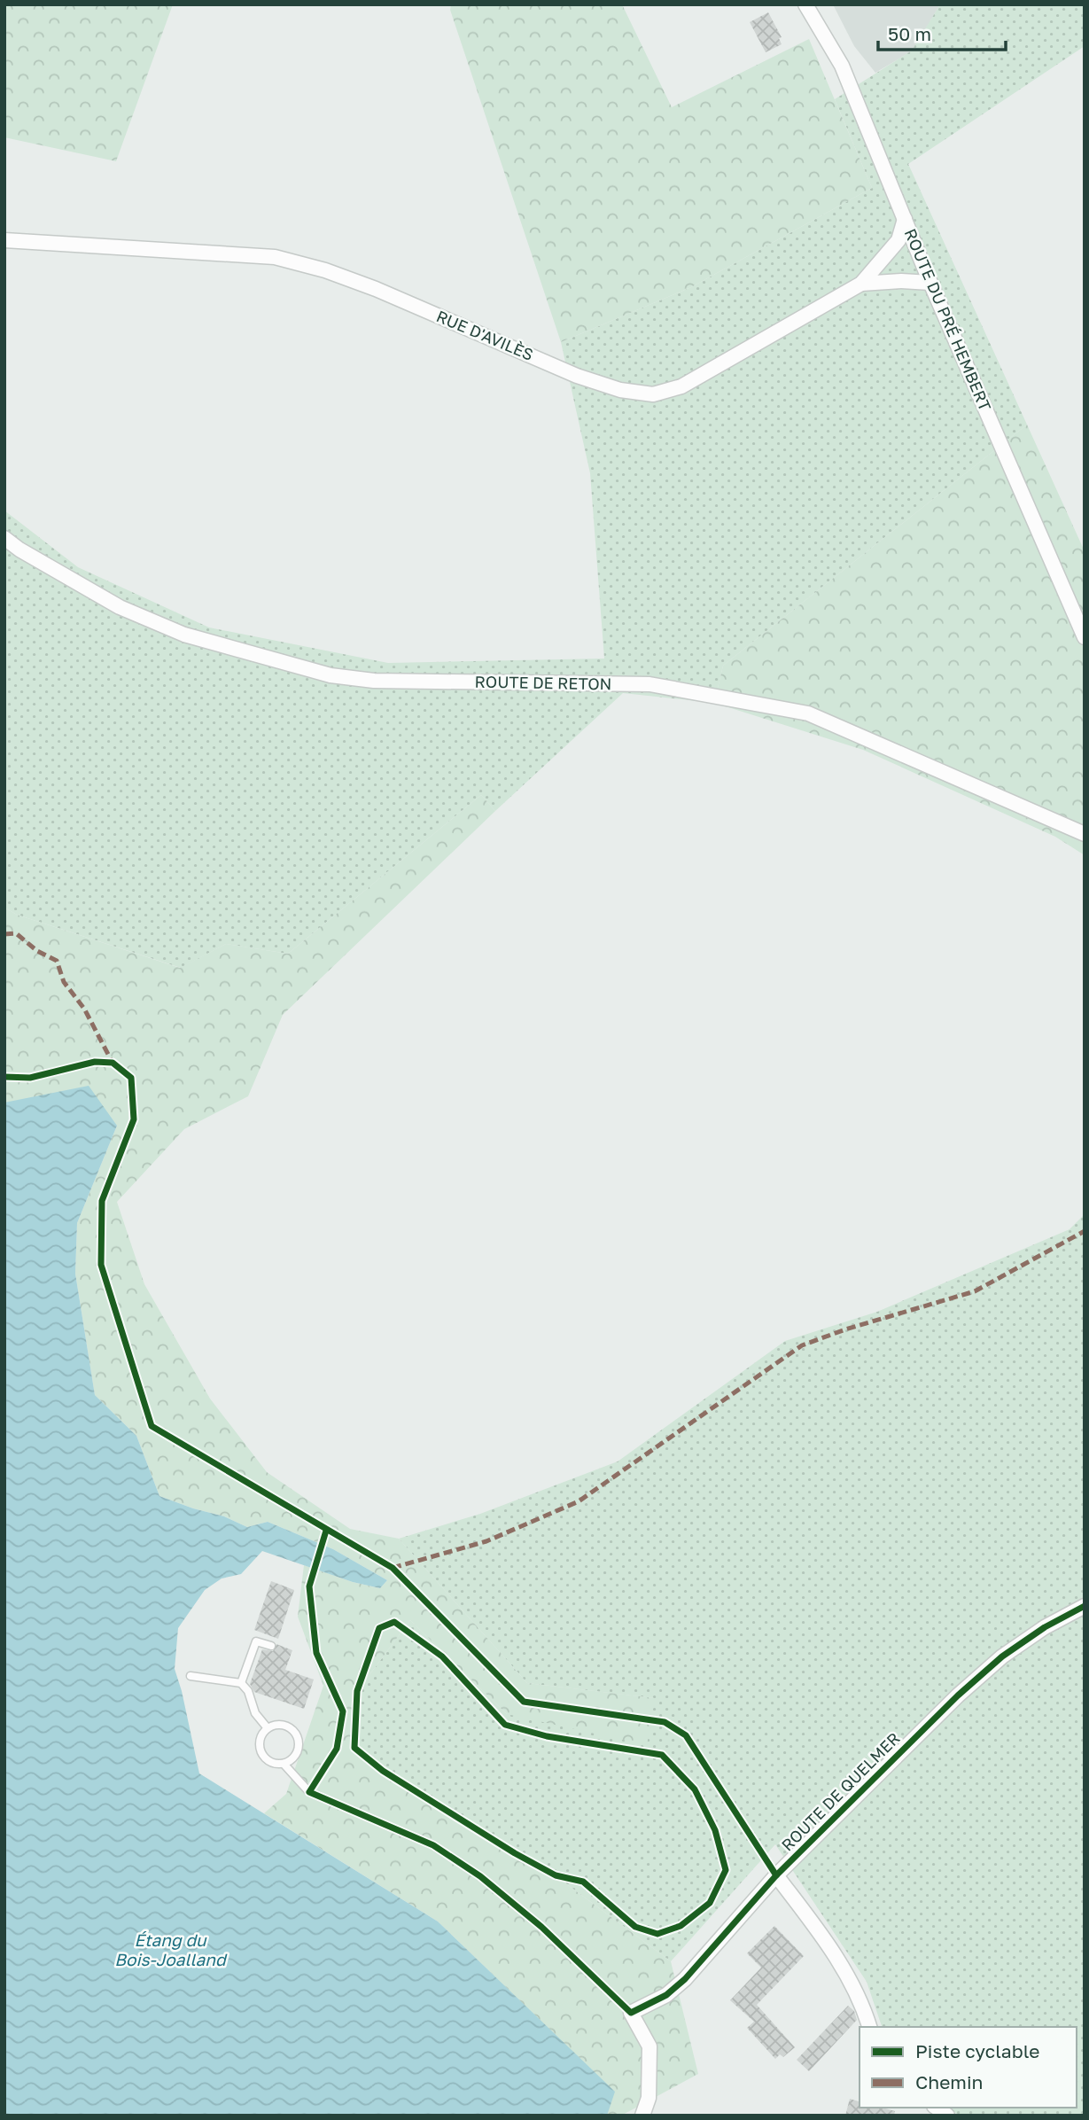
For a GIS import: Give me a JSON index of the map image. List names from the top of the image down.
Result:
{
  "streets": {
    "street": [
      "ROUTE DU PRÉ HEMBERT",
      "RUE D'AVILÈS",
      "ROUTE DE RETON",
      "ROUTE DE QUELMER"
    ]
  },
  "crossings": [
    ["ROUTE DU PRÉ HEMBERT", "RUE D'AVILÈS"]
  ],
  "water": ["Étang du Bois-Joalland"],
  "legend": ["Piste cyclable", "Chemin"],
  "scale_bar": "50 m"
}
